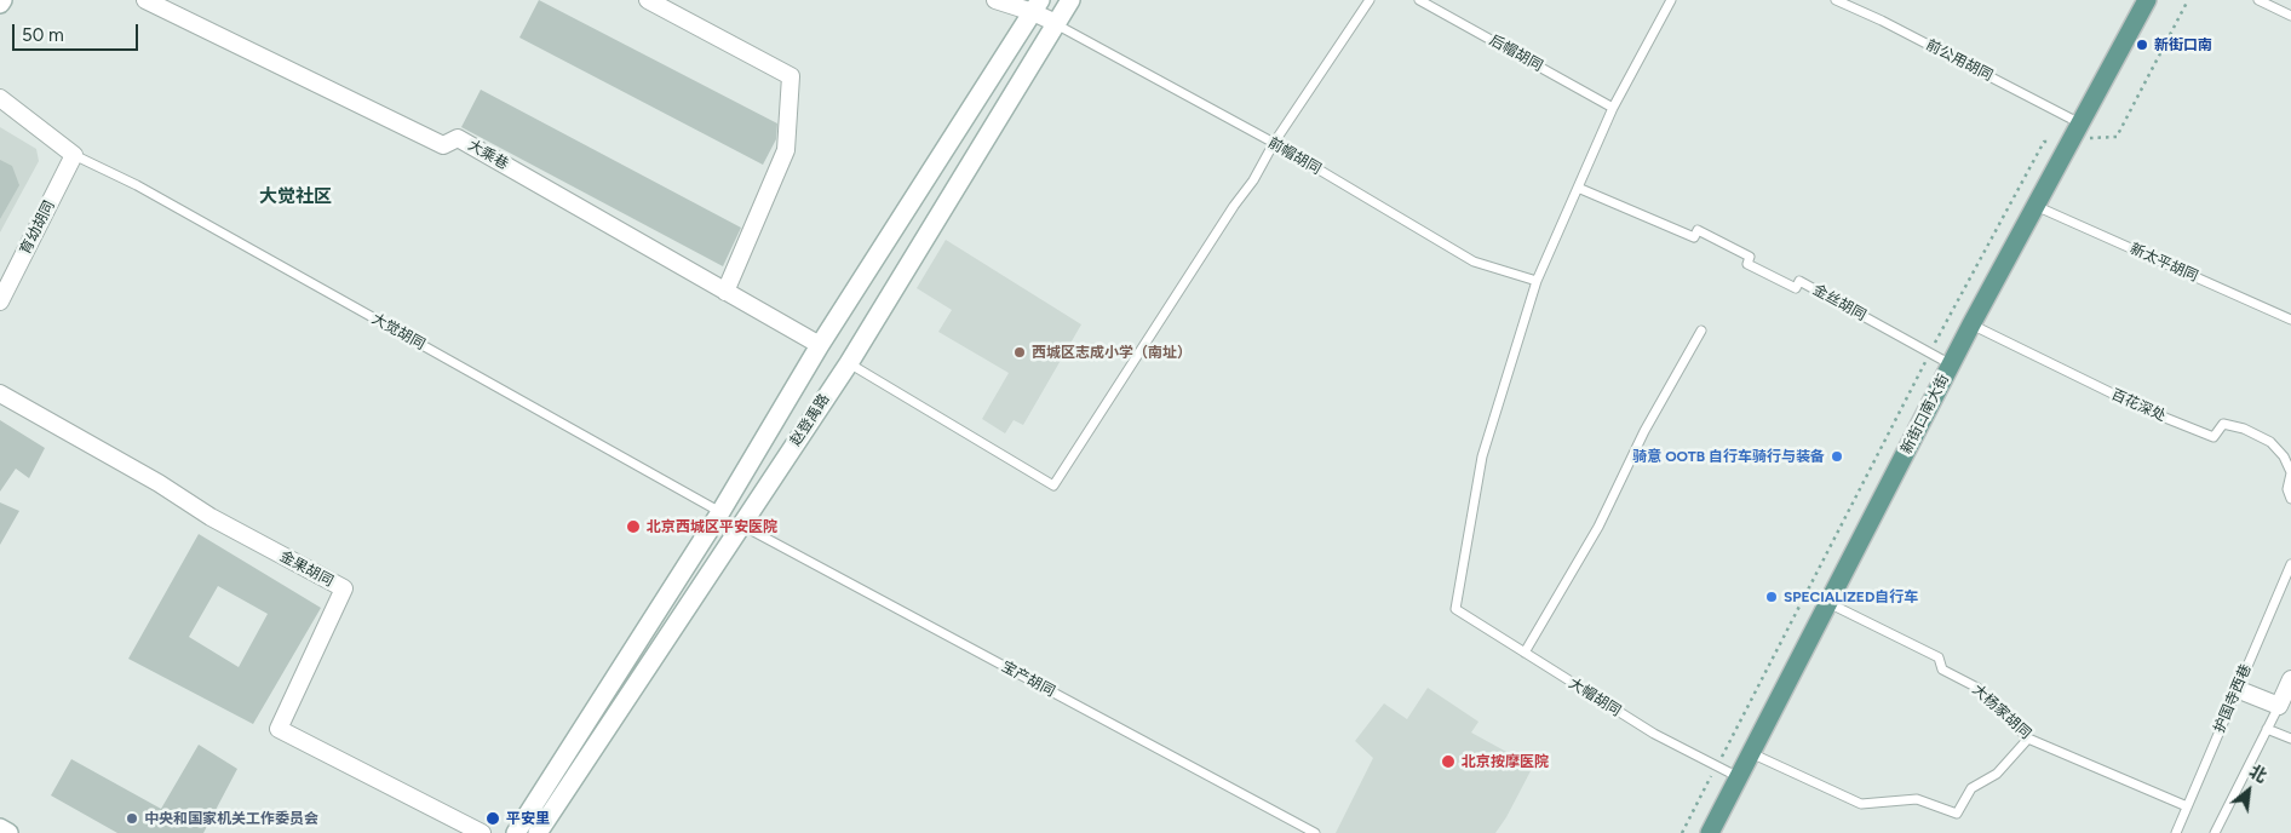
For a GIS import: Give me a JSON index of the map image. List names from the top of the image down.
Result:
{
  "streets": {
    "main road": ["新街口南大街", "赵登禹路"],
    "street": ["大乘巷", "育幼胡同", "金果胡同"],
    "lane": [
      "后帽胡同",
      "前公用胡同",
      "前帽胡同",
      "新太平胡同",
      "金丝胡同",
      "大觉胡同",
      "百花深处",
      "宝产胡同",
      "大帽胡同",
      "护国寺西巷",
      "大杨家胡同"
    ]
  },
  "crossings": [
    ["前公用胡同", "新街口南大街"],
    ["大乘巷", "赵登禹路"],
    ["前帽胡同", "赵登禹路"],
    ["前帽胡同", "大帽胡同"],
    ["育幼胡同", "大觉胡同"],
    ["新太平胡同", "新街口南大街"],
    ["金丝胡同", "新街口南大街"],
    ["大觉胡同", "赵登禹路"],
    ["百花深处", "新街口南大街"],
    ["新街口南大街", "大帽胡同"],
    ["新街口南大街", "大杨家胡同"],
    ["赵登禹路", "宝产胡同"],
    ["护国寺西巷", "大杨家胡同"]
  ],
  "districts": ["大觉社区"],
  "places": [
    "新街口南",
    "西城区志成小学（南址）",
    "骑意 OOTB 自行车骑行与装备",
    "北京西城区平安医院",
    "SPECIALIZED自行车",
    "北京按摩医院",
    "中央和国家机关工作委员会",
    "平安里"
  ],
  "scale_bar": "50 m",
  "north": "top right"
}
